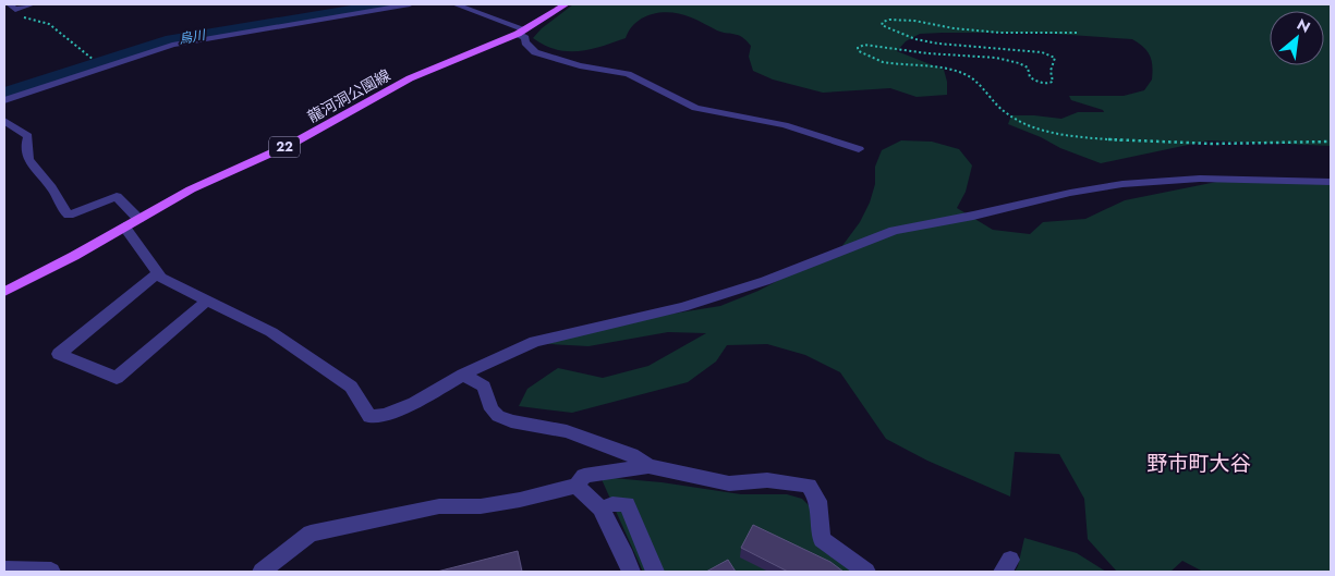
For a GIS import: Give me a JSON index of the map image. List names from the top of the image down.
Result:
{
  "streets": {
    "main road": ["龍河洞公園線", "22"]
  },
  "districts": ["野市町大谷"],
  "water": ["烏川"],
  "north": "top right"
}
